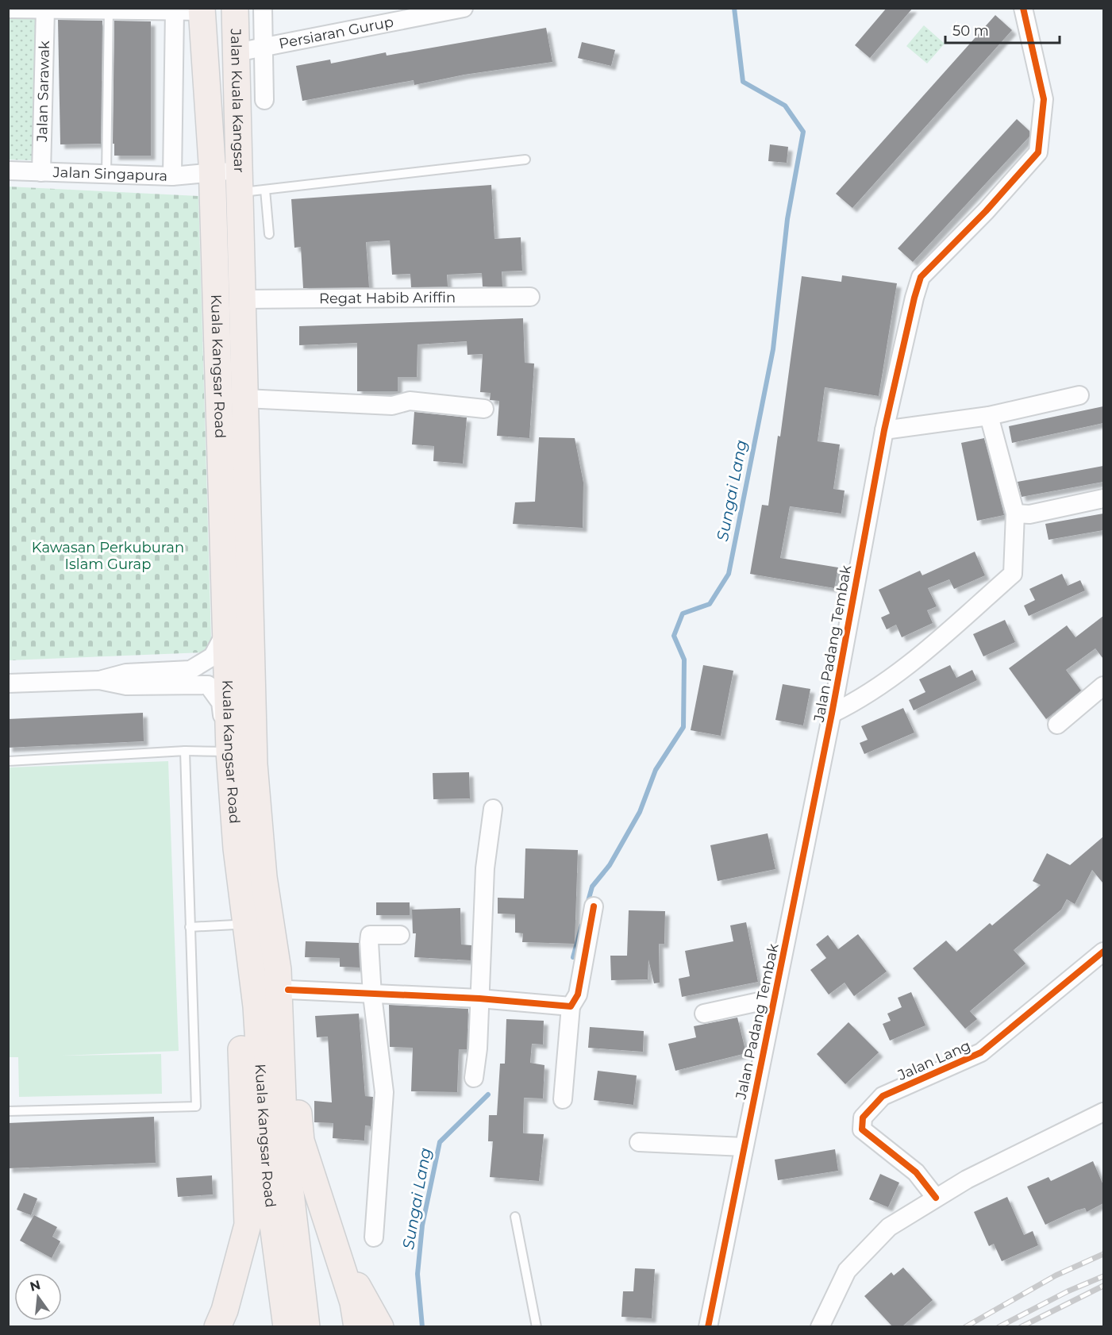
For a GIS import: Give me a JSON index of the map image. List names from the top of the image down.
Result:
{
  "streets": {
    "highway": ["Jalan Kuala Kangsar", "Kuala Kangsar Road"],
    "street": [
      "Persiaran Gurup",
      "Jalan Sarawak",
      "Jalan Singapura",
      "Regat Habib Ariffin",
      "Jalan Padang Tembak",
      "Jalan Lang"
    ]
  },
  "crossings": [
    ["Persiaran Gurup", "Jalan Kuala Kangsar"],
    ["Jalan Sarawak", "Jalan Singapura"],
    ["Jalan Kuala Kangsar", "Jalan Singapura"],
    ["Jalan Kuala Kangsar", "Kuala Kangsar Road"],
    ["Jalan Singapura", "Kuala Kangsar Road"],
    ["Regat Habib Ariffin", "Kuala Kangsar Road"]
  ],
  "water": ["Sungai Lang"],
  "parks": ["Kawasan Perkuburan Islam Gurap"],
  "scale_bar": "50 m",
  "north": "top"
}
